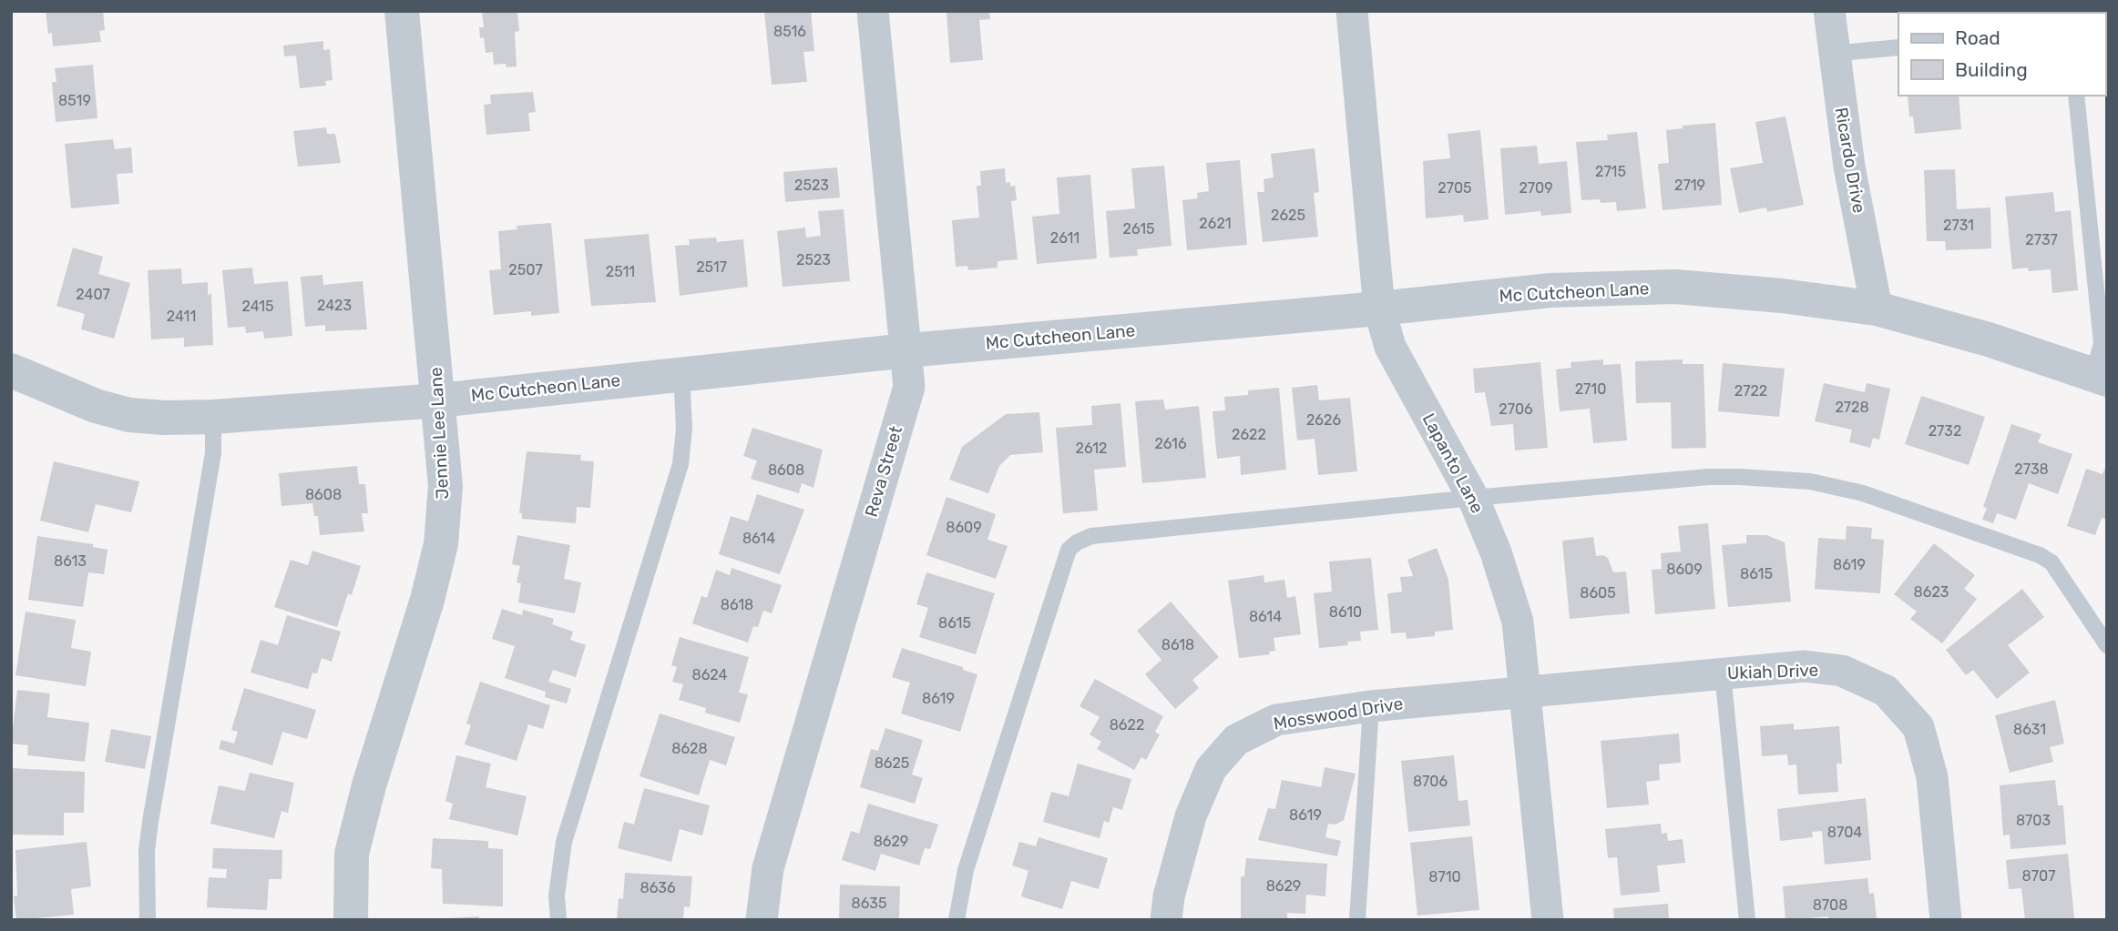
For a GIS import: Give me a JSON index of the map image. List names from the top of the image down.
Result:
{
  "streets": {
    "street": [
      "Ricardo Drive",
      "Mc Cutcheon Lane",
      "Jennie Lee Lane",
      "Lapanto Lane",
      "Reva Street",
      "Ukiah Drive",
      "Mosswood Drive"
    ]
  },
  "crossings": [
    ["Ricardo Drive", "Mc Cutcheon Lane"],
    ["Mc Cutcheon Lane", "Jennie Lee Lane"],
    ["Mc Cutcheon Lane", "Lapanto Lane"],
    ["Mc Cutcheon Lane", "Reva Street"],
    ["Lapanto Lane", "Ukiah Drive"],
    ["Lapanto Lane", "Mosswood Drive"],
    ["Ukiah Drive", "Mosswood Drive"]
  ],
  "house_numbers": [
    "8516",
    "8519",
    "2715",
    "2523",
    "2719",
    "2705",
    "2709",
    "2625",
    "2621",
    "2731",
    "2615",
    "2611",
    "2737",
    "2523",
    "2517",
    "2507",
    "2511",
    "2407",
    "2423",
    "2415",
    "2411",
    "2710",
    "2722",
    "2728",
    "2706",
    "2626",
    "2732",
    "2622",
    "2616",
    "2612",
    "2738",
    "8608",
    "8608",
    "8609",
    "8614",
    "8613",
    "8619",
    "8609",
    "8615",
    "8623",
    "8605",
    "8618",
    "8610",
    "8614",
    "8615",
    "8618",
    "8624",
    "8619",
    "8622",
    "8631",
    "8628",
    "8625",
    "8706",
    "8619",
    "8703",
    "8704",
    "8629",
    "8707",
    "8710",
    "8629",
    "8636",
    "8635",
    "8708"
  ],
  "legend": ["Road", "Building"]
}
